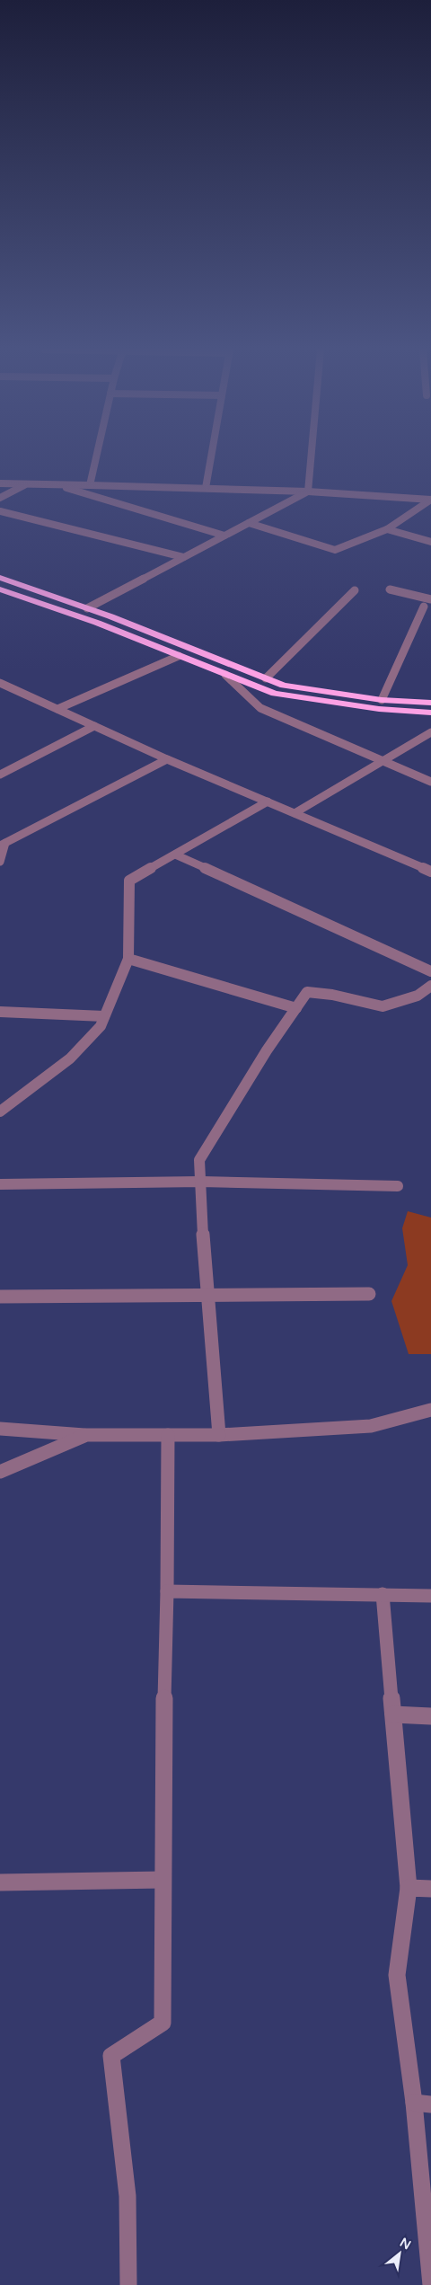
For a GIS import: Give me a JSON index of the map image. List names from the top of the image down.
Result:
{
  "north": "top right"
}
